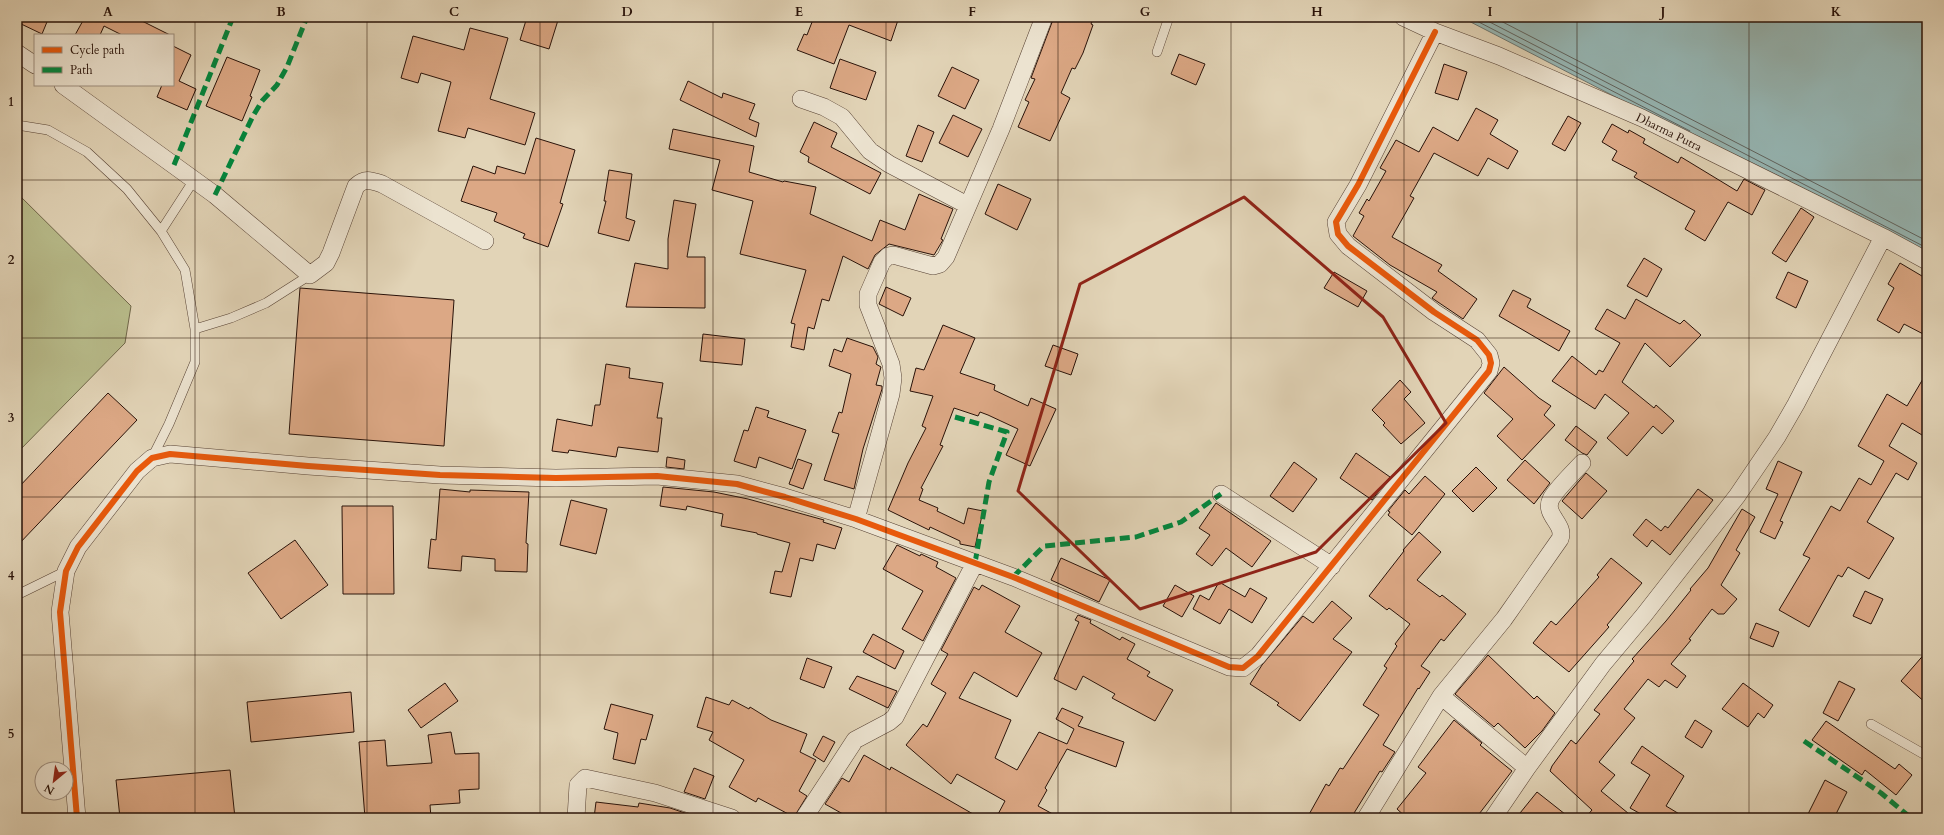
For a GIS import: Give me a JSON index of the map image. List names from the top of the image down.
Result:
{
  "streets": {
    "street": ["Dharma Putra"]
  },
  "legend": ["Cycle path", "Path"],
  "north": "bottom left",
  "grid": {
    "columns": [
      "A",
      "B",
      "C",
      "D",
      "E",
      "F",
      "G",
      "H",
      "I",
      "J",
      "K"
    ],
    "rows": [
      "1",
      "2",
      "3",
      "4",
      "5"
    ]
  }
}
